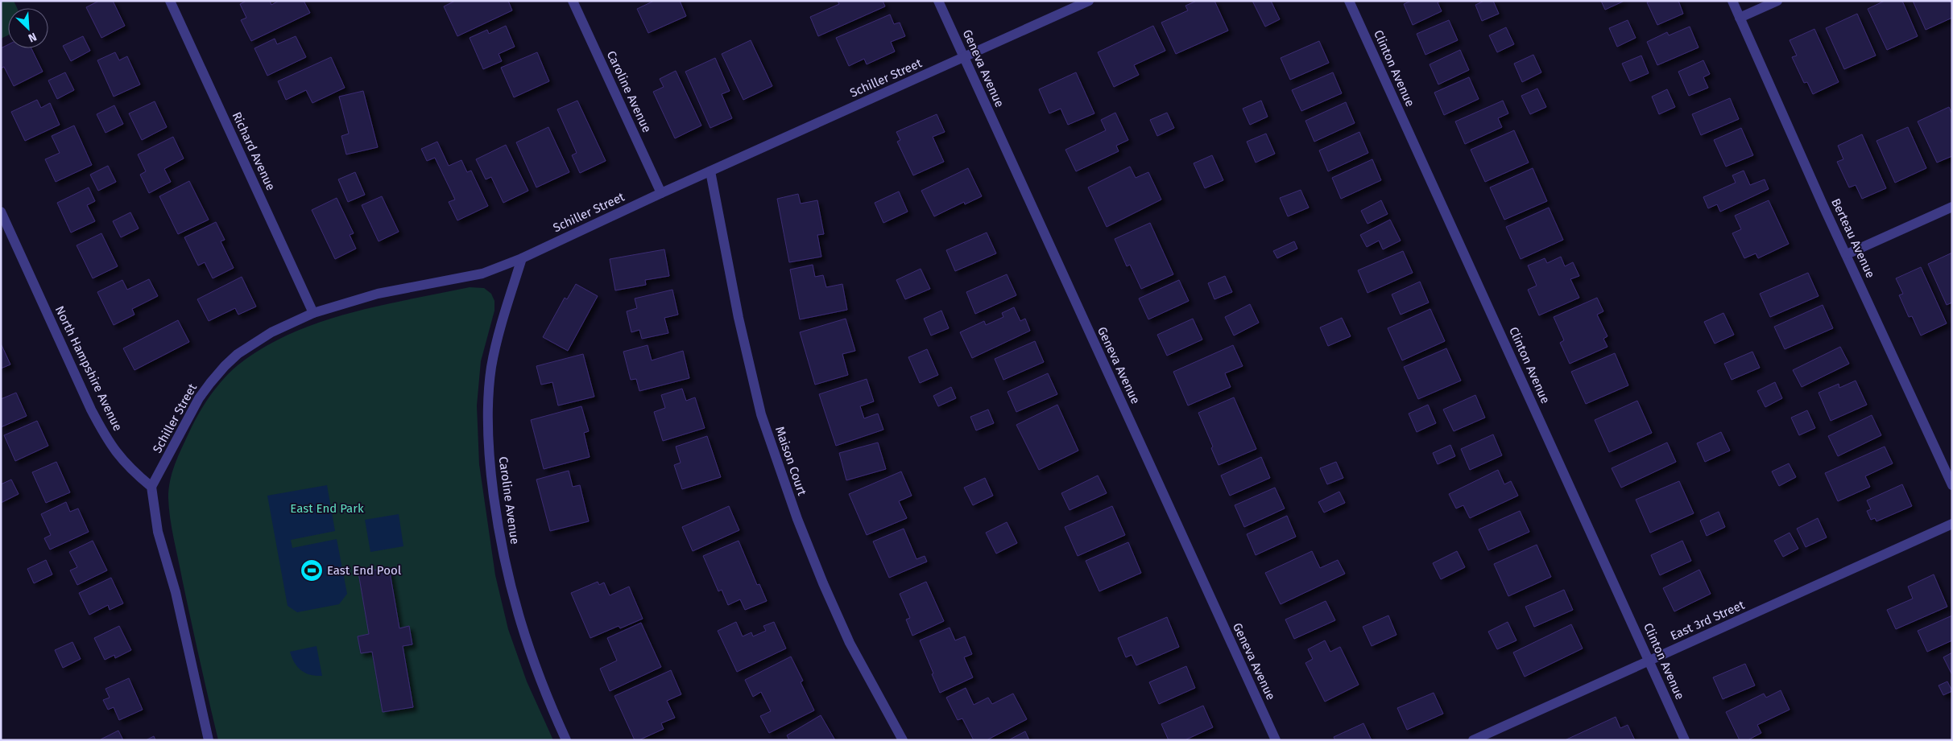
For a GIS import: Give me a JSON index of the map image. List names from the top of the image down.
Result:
{
  "streets": {
    "street": [
      "Geneva Avenue",
      "Clinton Avenue",
      "Schiller Street",
      "Caroline Avenue",
      "Richard Avenue",
      "Berteau Avenue",
      "North Hampshire Avenue",
      "Maison Court",
      "East 3rd Street"
    ]
  },
  "crossings": [
    ["Geneva Avenue", "Schiller Street"],
    ["Clinton Avenue", "East 3rd Street"],
    ["Schiller Street", "Caroline Avenue"],
    ["Schiller Street", "Richard Avenue"],
    ["Schiller Street", "North Hampshire Avenue"],
    ["Schiller Street", "Maison Court"]
  ],
  "parks": ["East End Park"],
  "places": {
    "sports": ["East End Pool"]
  },
  "north": "bottom right"
}
